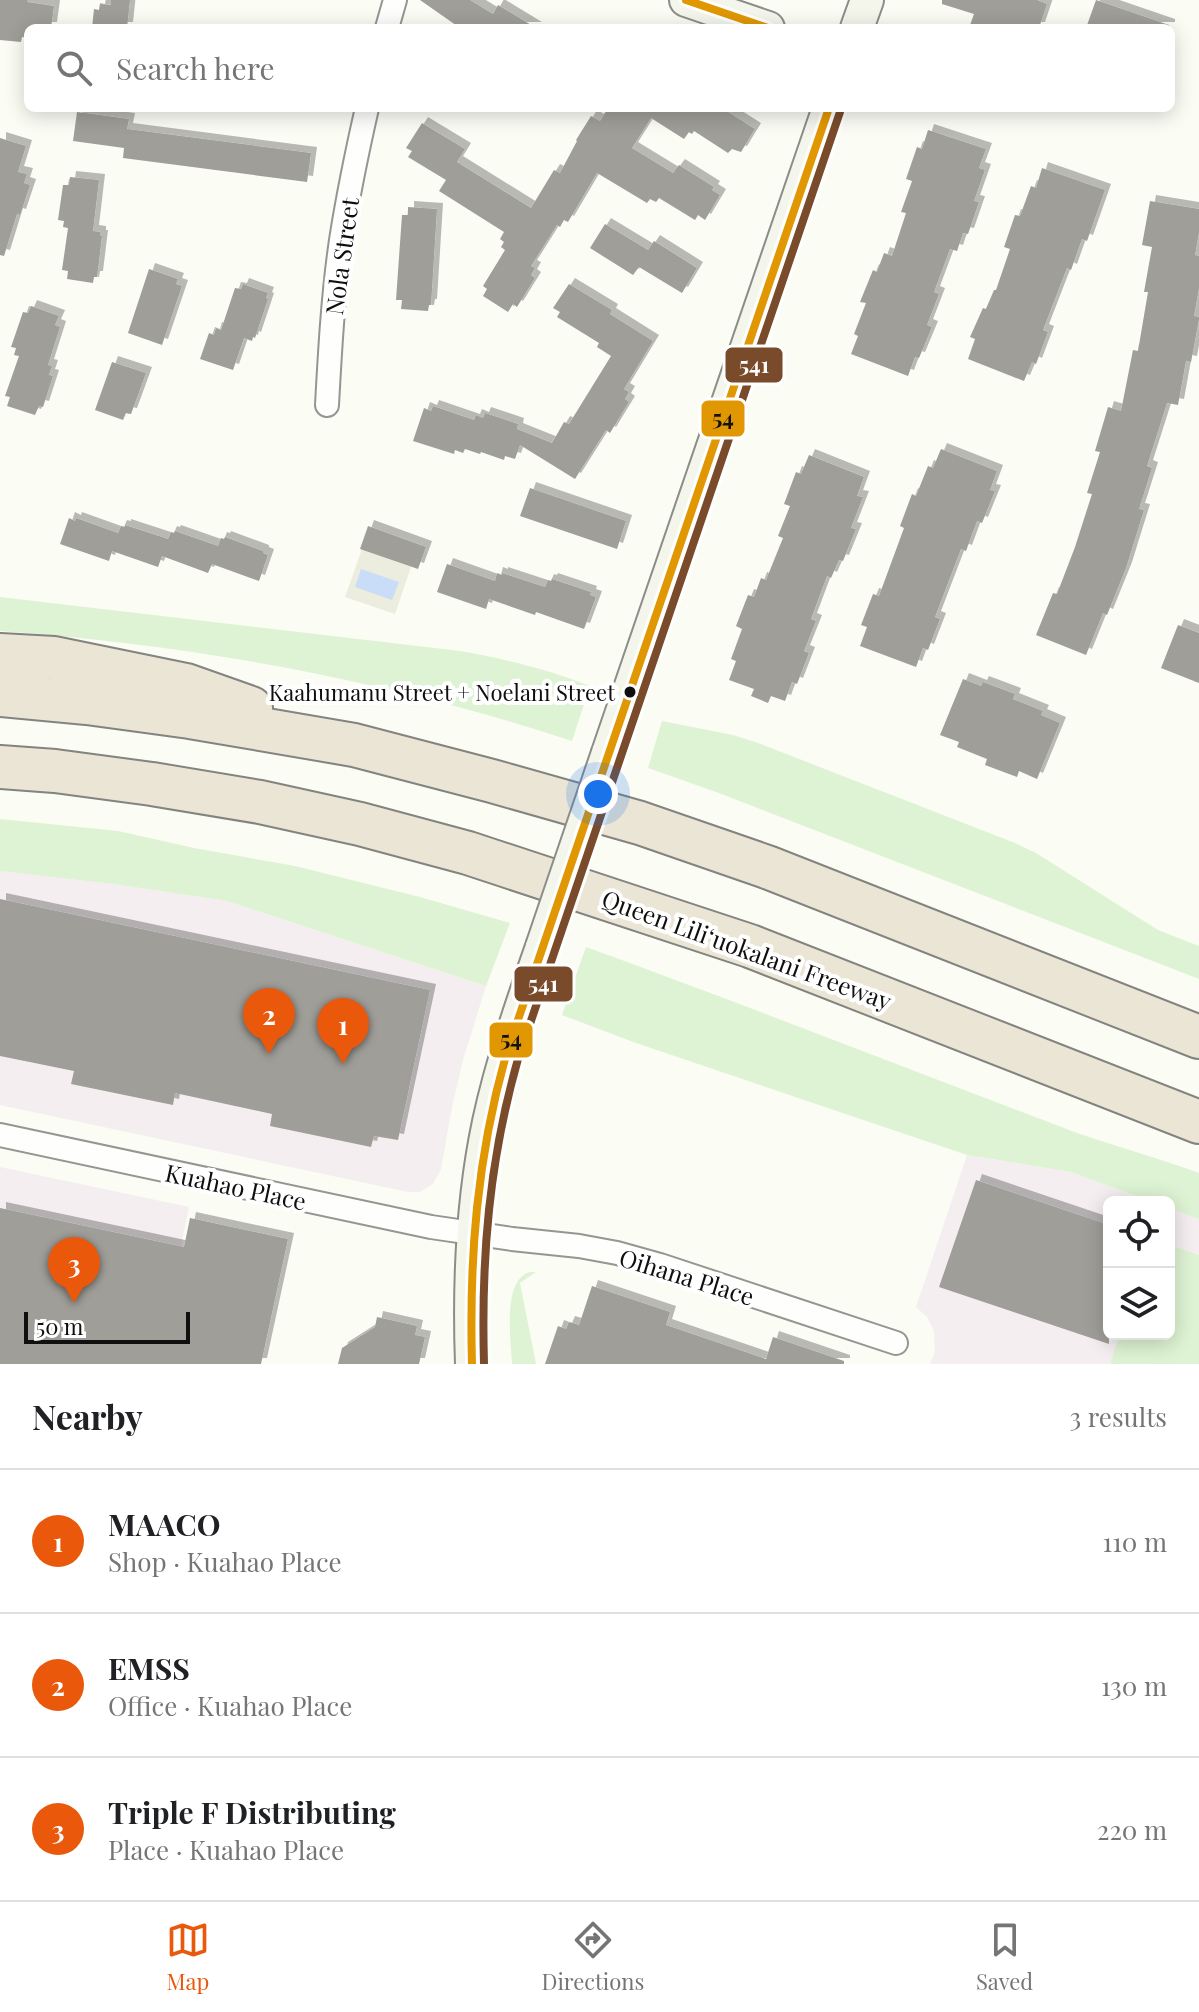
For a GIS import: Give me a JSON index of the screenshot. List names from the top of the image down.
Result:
{
  "streets": {
    "highway": ["Queen Liliʻuokalani Freeway"],
    "street": ["Nola Street", "Kuahao Place", "Oihana Place"]
  },
  "crossings": [
    ["Kuahao Place", "Oihana Place"]
  ],
  "places": ["Kaahumanu Street + Noelani Street"],
  "lines": ["transit line 54", "transit line 541"],
  "scale_bar": "50 m",
  "page": {
    "search": "Search here",
    "pins": ["2", "1", "3"],
    "scale": "50 m",
    "heading": ["Nearby", "3 results"],
    "list": [
      {
        "mark": "1",
        "name": "MAACO",
        "note": "Shop · Kuahao Place",
        "value": "110 m"
      },
      {
        "mark": "2",
        "name": "EMSS",
        "note": "Office · Kuahao Place",
        "value": "130 m"
      },
      {
        "mark": "3",
        "name": "Triple F Distributing",
        "note": "Place · Kuahao Place",
        "value": "220 m"
      }
    ],
    "nav": ["Map", "Directions", "Saved"]
  }
}
